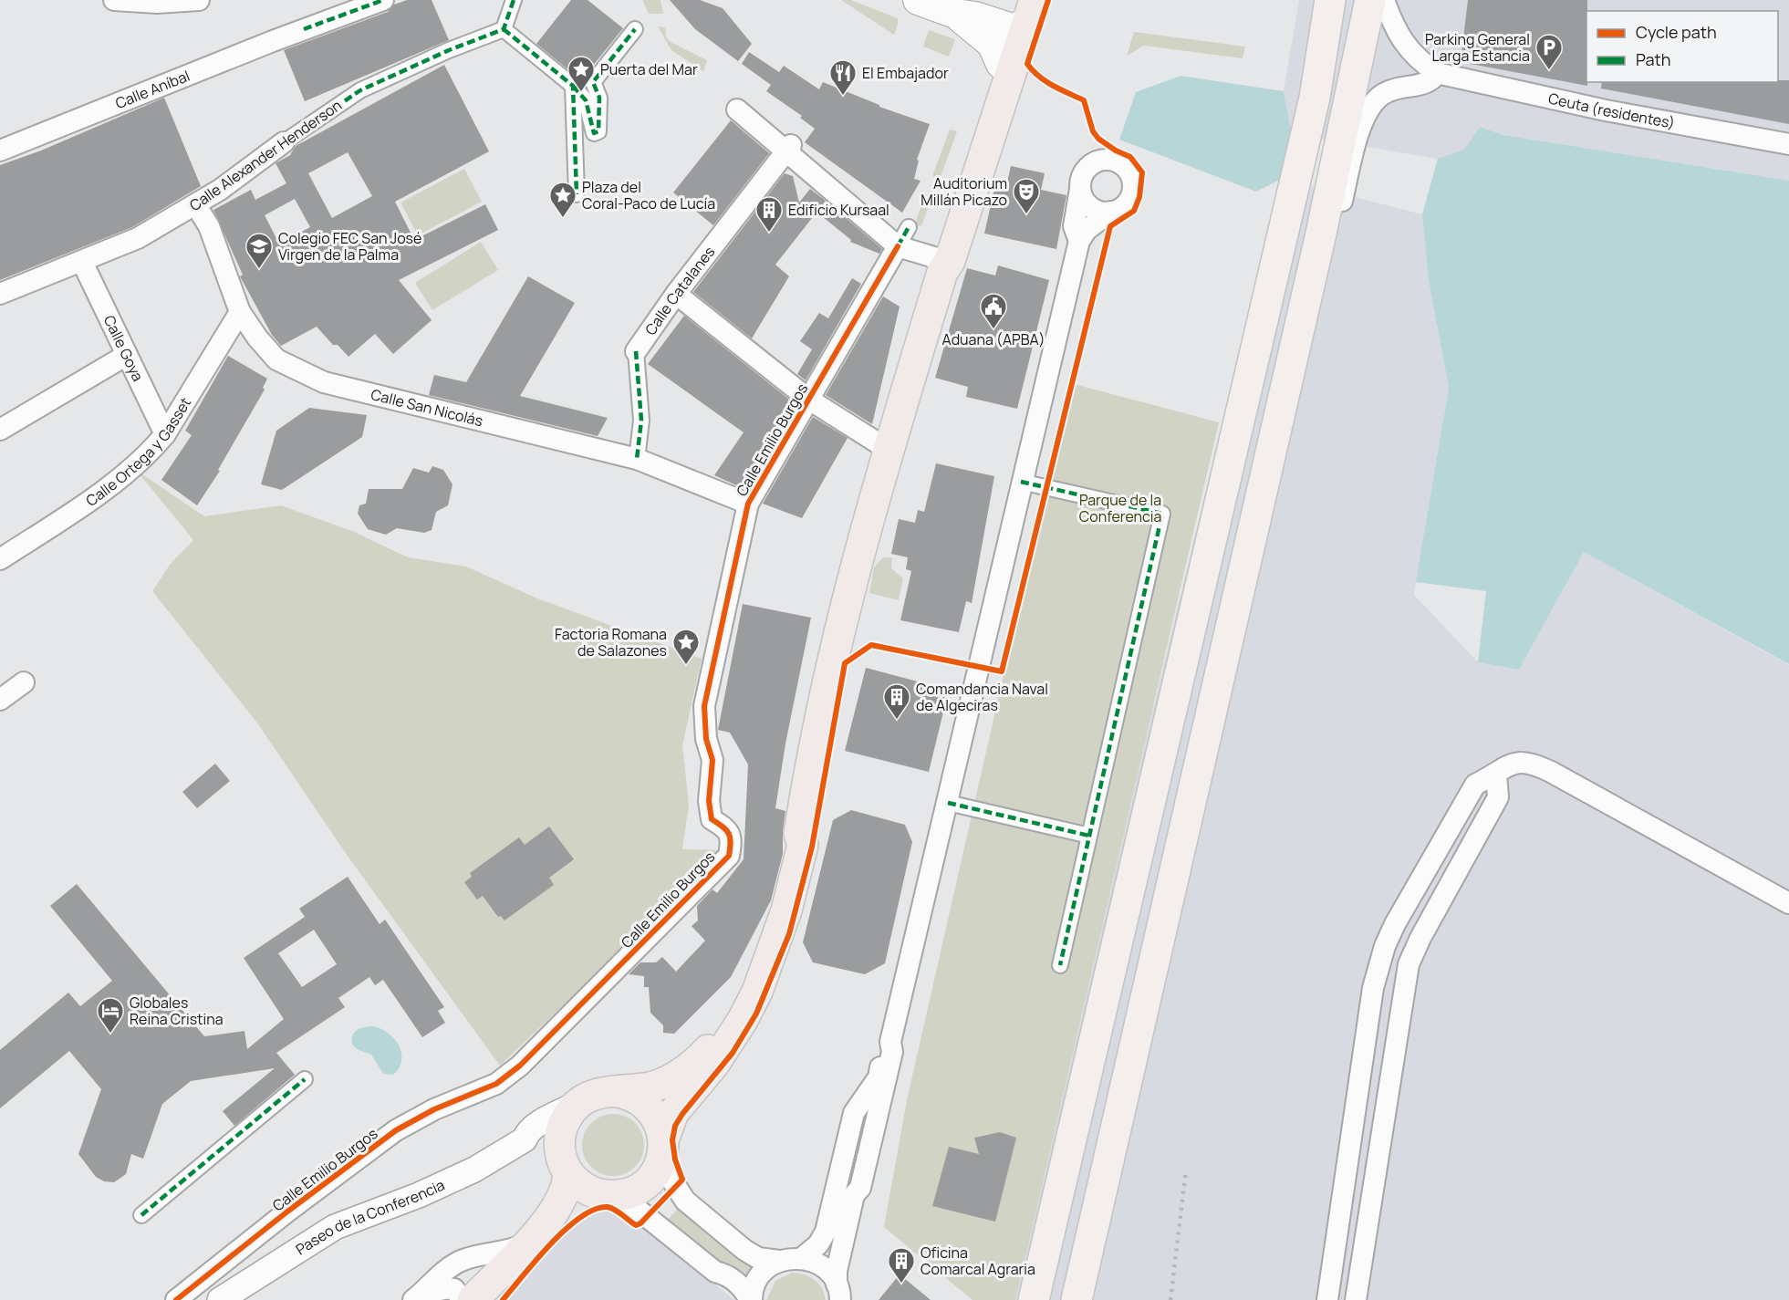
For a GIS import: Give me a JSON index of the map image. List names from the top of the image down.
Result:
{
  "streets": {
    "street": [
      "Calle Aníbal",
      "Ceuta (residentes)",
      "Calle Alexander Henderson",
      "Calle Catalanes",
      "Calle Goya",
      "Calle San Nicolás",
      "Calle Emilio Burgos",
      "Calle Ortega y Gasset",
      "Paseo de la Conferencia"
    ]
  },
  "crossings": [
    ["Calle Alexander Henderson", "Calle Goya"],
    ["Calle Alexander Henderson", "Calle San Nicolás"],
    ["Calle Catalanes", "Calle San Nicolás"],
    ["Calle Goya", "Calle Ortega y Gasset"],
    ["Calle San Nicolás", "Calle Emilio Burgos"],
    ["Calle San Nicolás", "Calle Ortega y Gasset"]
  ],
  "parks": ["Parque de la Conferencia"],
  "places": {
    "parking": ["Parking General Larga Estancia"],
    "place": ["Puerta del Mar", "Plaza del Coral-Paco de Lucía", "Factoria Romana de Salazones"],
    "restaurant": ["El Embajador"],
    "theatre": ["Auditorium Millán Picazo"],
    "building": ["Edificio Kursaal", "Comandancia Naval de Algeciras", "Oficina Comarcal Agraria"],
    "school or university": ["Colegio FEC San José Virgen de la Palma"],
    "public building": ["Aduana (APBA)"],
    "hotel": ["Globales Reina Cristina"]
  },
  "legend": ["Cycle path", "Path"]
}
